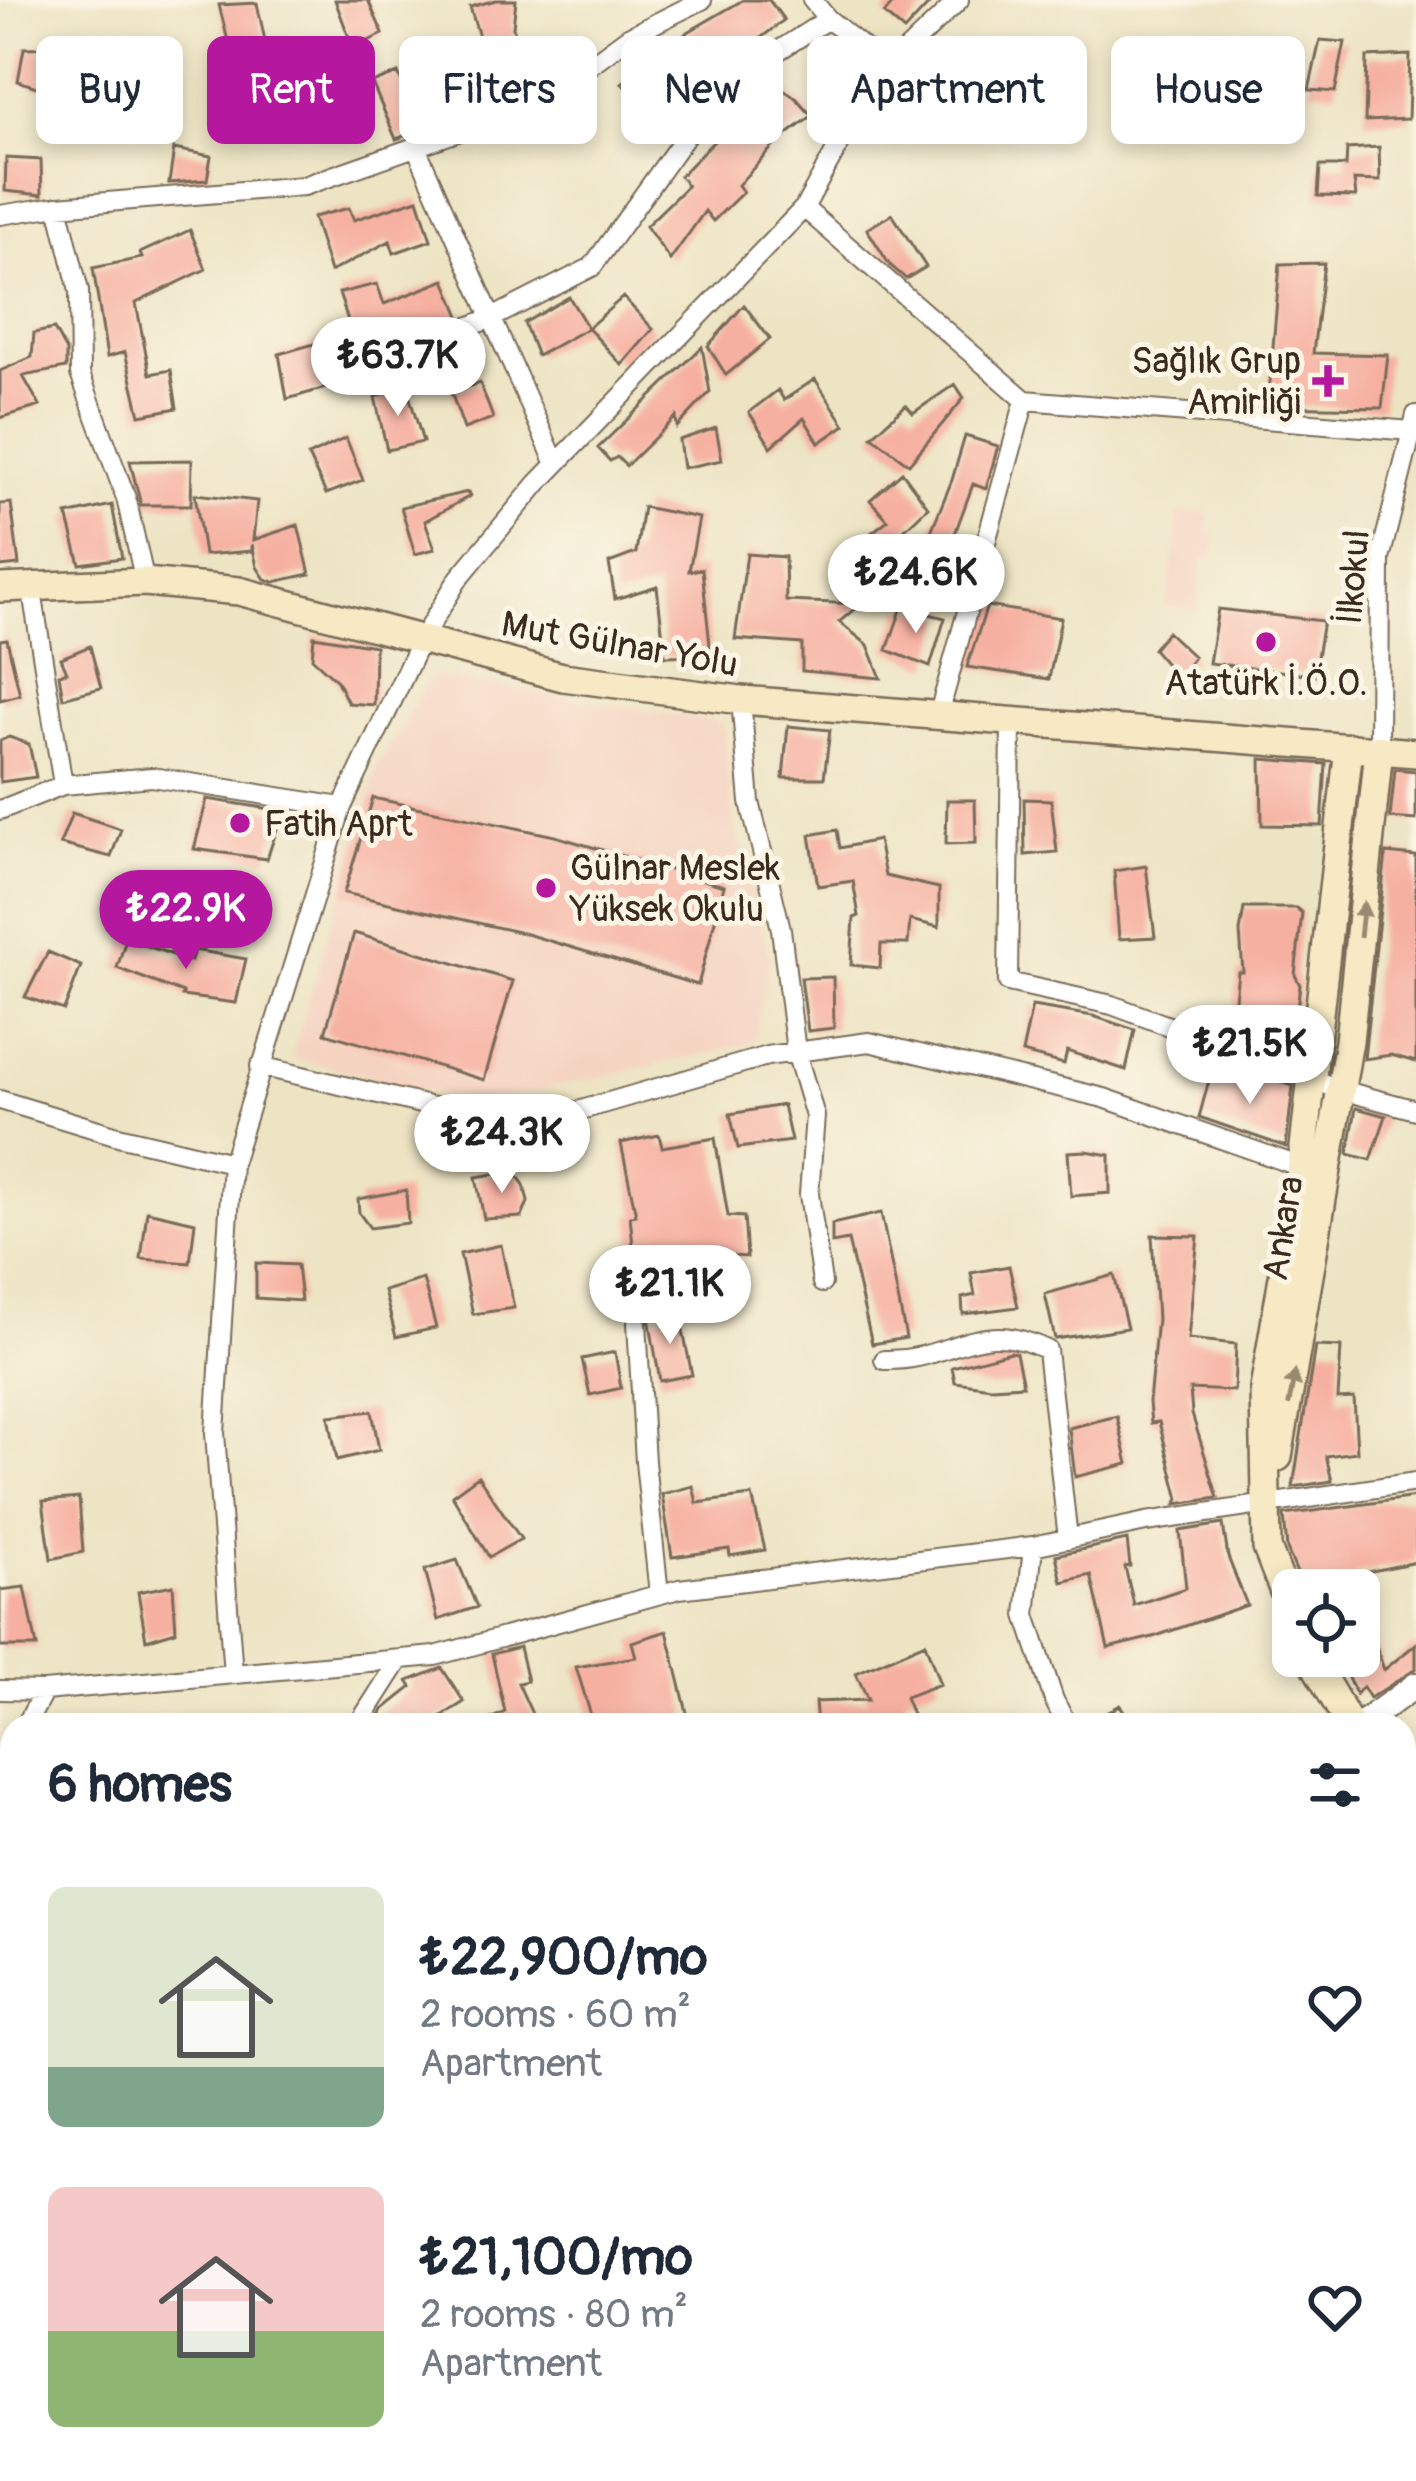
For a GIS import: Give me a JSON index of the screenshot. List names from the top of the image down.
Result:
{
  "streets": {
    "main road": ["Mut Gülnar Yolu", "Ankara"],
    "street": ["İlkokul"]
  },
  "crossings": [
    ["İlkokul", "Mut Gülnar Yolu"],
    ["İlkokul", "Ankara"],
    ["Mut Gülnar Yolu", "Ankara"]
  ],
  "places": {
    "health": ["Sağlık Grup Amirliği"],
    "other": ["Atatürk İ.Ö.O.", "Fatih Aprt", "Gülnar Meslek Yüksek Okulu"]
  },
  "page": {
    "chip": [
      "Buy",
      "Rent",
      "Filters",
      "New",
      "Apartment",
      "House"
    ],
    "price": [
      "₺63.7K",
      "₺24.6K",
      "₺22.9K",
      "₺21.5K",
      "₺24.3K",
      "₺21.1K"
    ],
    "heading": "6 homes",
    "list": [
      {
        "name": "₺22,900/mo",
        "note": "2 rooms · 60 m² · Apartment"
      },
      {
        "name": "₺21,100/mo",
        "note": "2 rooms · 80 m² · Apartment"
      }
    ]
  }
}
